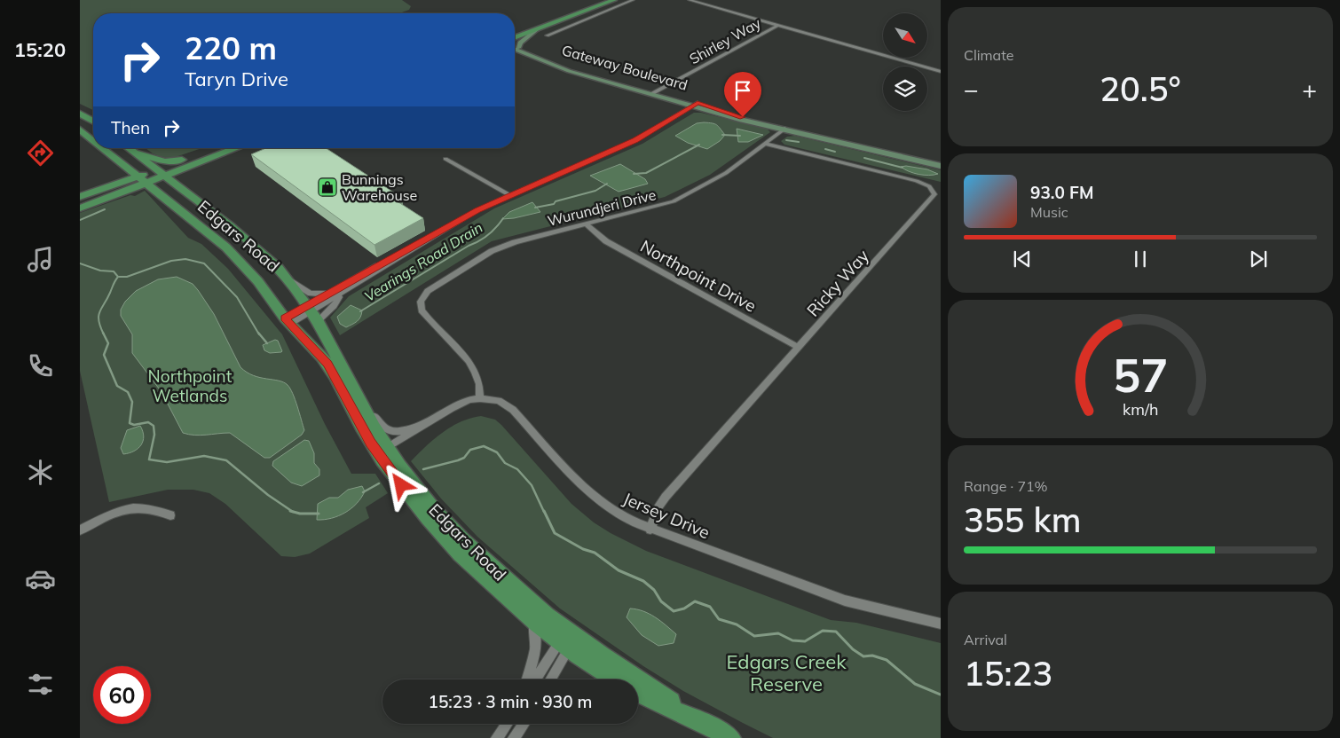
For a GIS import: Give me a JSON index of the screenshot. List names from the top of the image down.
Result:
{
  "streets": {
    "main road": ["Edgars Road"],
    "street": [
      "Shirley Way",
      "Gateway Boulevard",
      "Wurundjeri Drive",
      "Northpoint Drive",
      "Ricky Way",
      "Jersey Drive"
    ]
  },
  "crossings": [
    ["Shirley Way", "Gateway Boulevard"],
    ["Gateway Boulevard", "Wurundjeri Drive"],
    ["Wurundjeri Drive", "Northpoint Drive"],
    ["Wurundjeri Drive", "Ricky Way"],
    ["Wurundjeri Drive", "Jersey Drive"],
    ["Northpoint Drive", "Ricky Way"],
    ["Ricky Way", "Jersey Drive"]
  ],
  "water": ["Vearings Road Drain"],
  "parks": ["Northpoint Wetlands", "Edgars Creek Reserve"],
  "places": {
    "shop": ["Bunnings Warehouse"]
  },
  "north": "bottom right",
  "page": {
    "tabs": "15:20",
    "tile": [
      "Climate",
      ["Range · 71%", "355 km"],
      ["Arrival", "15:23"]
    ],
    "turn": ["220 m", "Taryn Drive"],
    "heat": ["−", "20.5°", "+"],
    "then": "Then",
    "song": ["93.0 FM", "Music"],
    "limit": "60",
    "trip": "15:23 · 3 min · 930 m",
    "gauge": ["57", "km/h"]
  }
}
